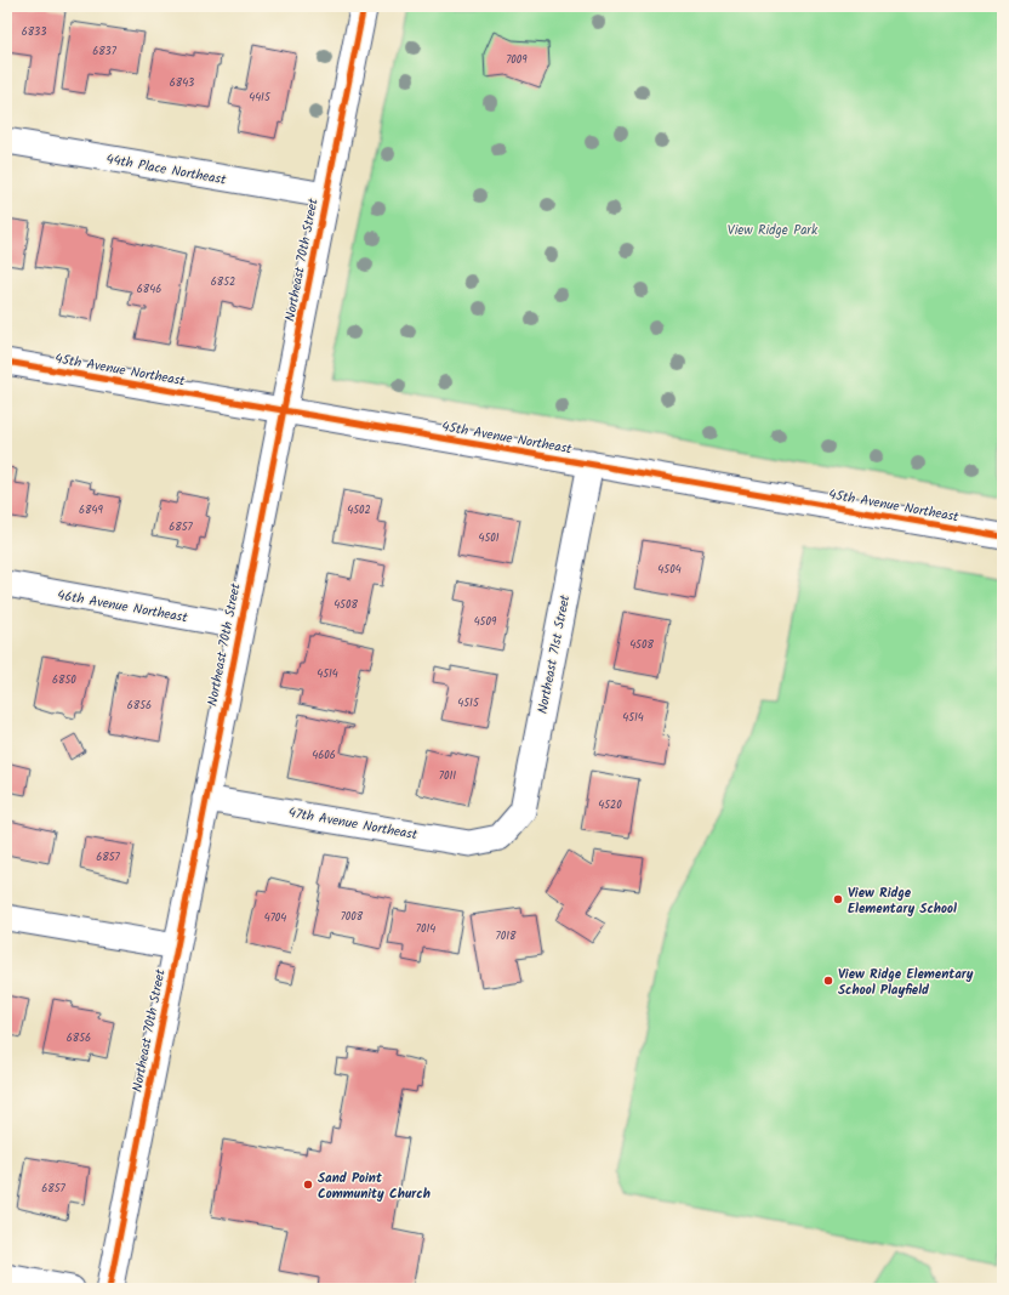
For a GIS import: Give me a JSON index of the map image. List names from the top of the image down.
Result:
{
  "streets": {
    "street": [
      "44th Place Northeast",
      "Northeast 70th Street",
      "45th Avenue Northeast",
      "46th Avenue Northeast",
      "Northeast 71st Street",
      "47th Avenue Northeast"
    ]
  },
  "crossings": [
    ["44th Place Northeast", "Northeast 70th Street"],
    ["Northeast 70th Street", "45th Avenue Northeast"],
    ["Northeast 70th Street", "46th Avenue Northeast"],
    ["Northeast 70th Street", "47th Avenue Northeast"],
    ["45th Avenue Northeast", "Northeast 71st Street"],
    ["Northeast 71st Street", "47th Avenue Northeast"]
  ],
  "parks": ["View Ridge Park"],
  "places": ["View Ridge Elementary School", "View Ridge Elementary School Playfield", "Sand Point Community Church"],
  "house_numbers": [
    "6833",
    "6837",
    "7009",
    "6843",
    "4415",
    "6852",
    "6846",
    "6849",
    "4502",
    "6857",
    "4501",
    "4504",
    "4508",
    "4509",
    "4508",
    "4514",
    "6850",
    "4515",
    "6856",
    "4514",
    "4606",
    "7011",
    "4520",
    "6857",
    "7008",
    "4704",
    "7014",
    "7018",
    "6856",
    "6857"
  ]
}
